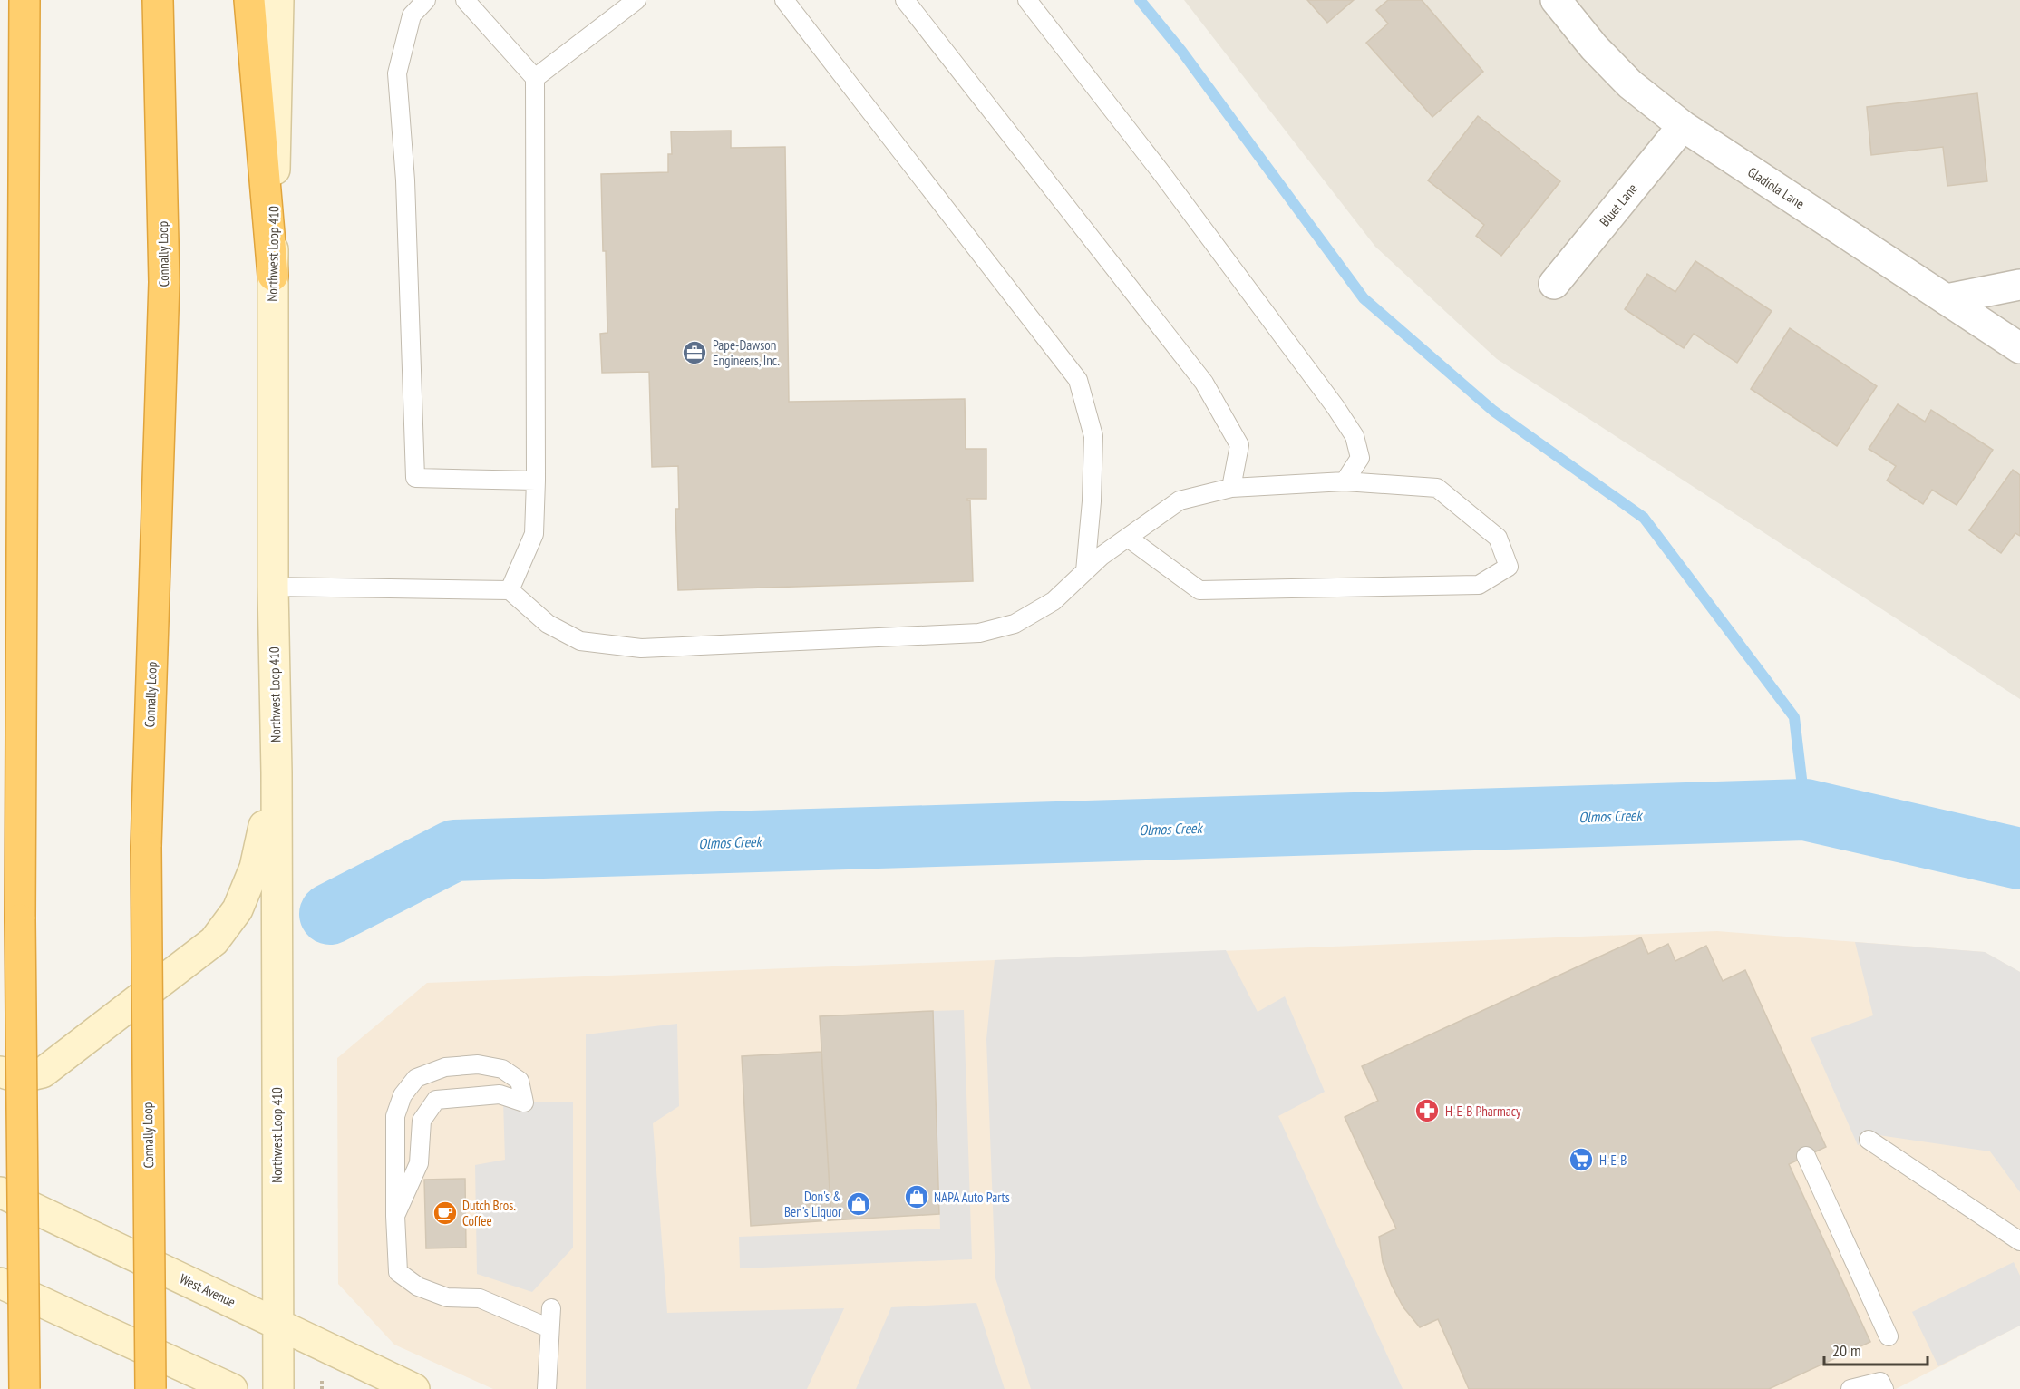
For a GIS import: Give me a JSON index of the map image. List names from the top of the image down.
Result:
{
  "streets": {
    "highway": ["Connally Loop"],
    "main road": ["Northwest Loop 410", "West Avenue"],
    "street": ["Gladiola Lane", "Bluet Lane"]
  },
  "crossings": [
    ["Gladiola Lane", "Bluet Lane"],
    ["Northwest Loop 410", "West Avenue"]
  ],
  "water": ["Olmos Creek"],
  "places": {
    "office": ["Pape-Dawson Engineers, Inc."],
    "pharmacy": ["H-E-B Pharmacy"],
    "supermarket": ["H-E-B"],
    "shop": ["NAPA Auto Parts", "Don's & Ben's Liquor"],
    "cafe": ["Dutch Bros. Coffee"]
  },
  "scale_bar": "20 m"
}
